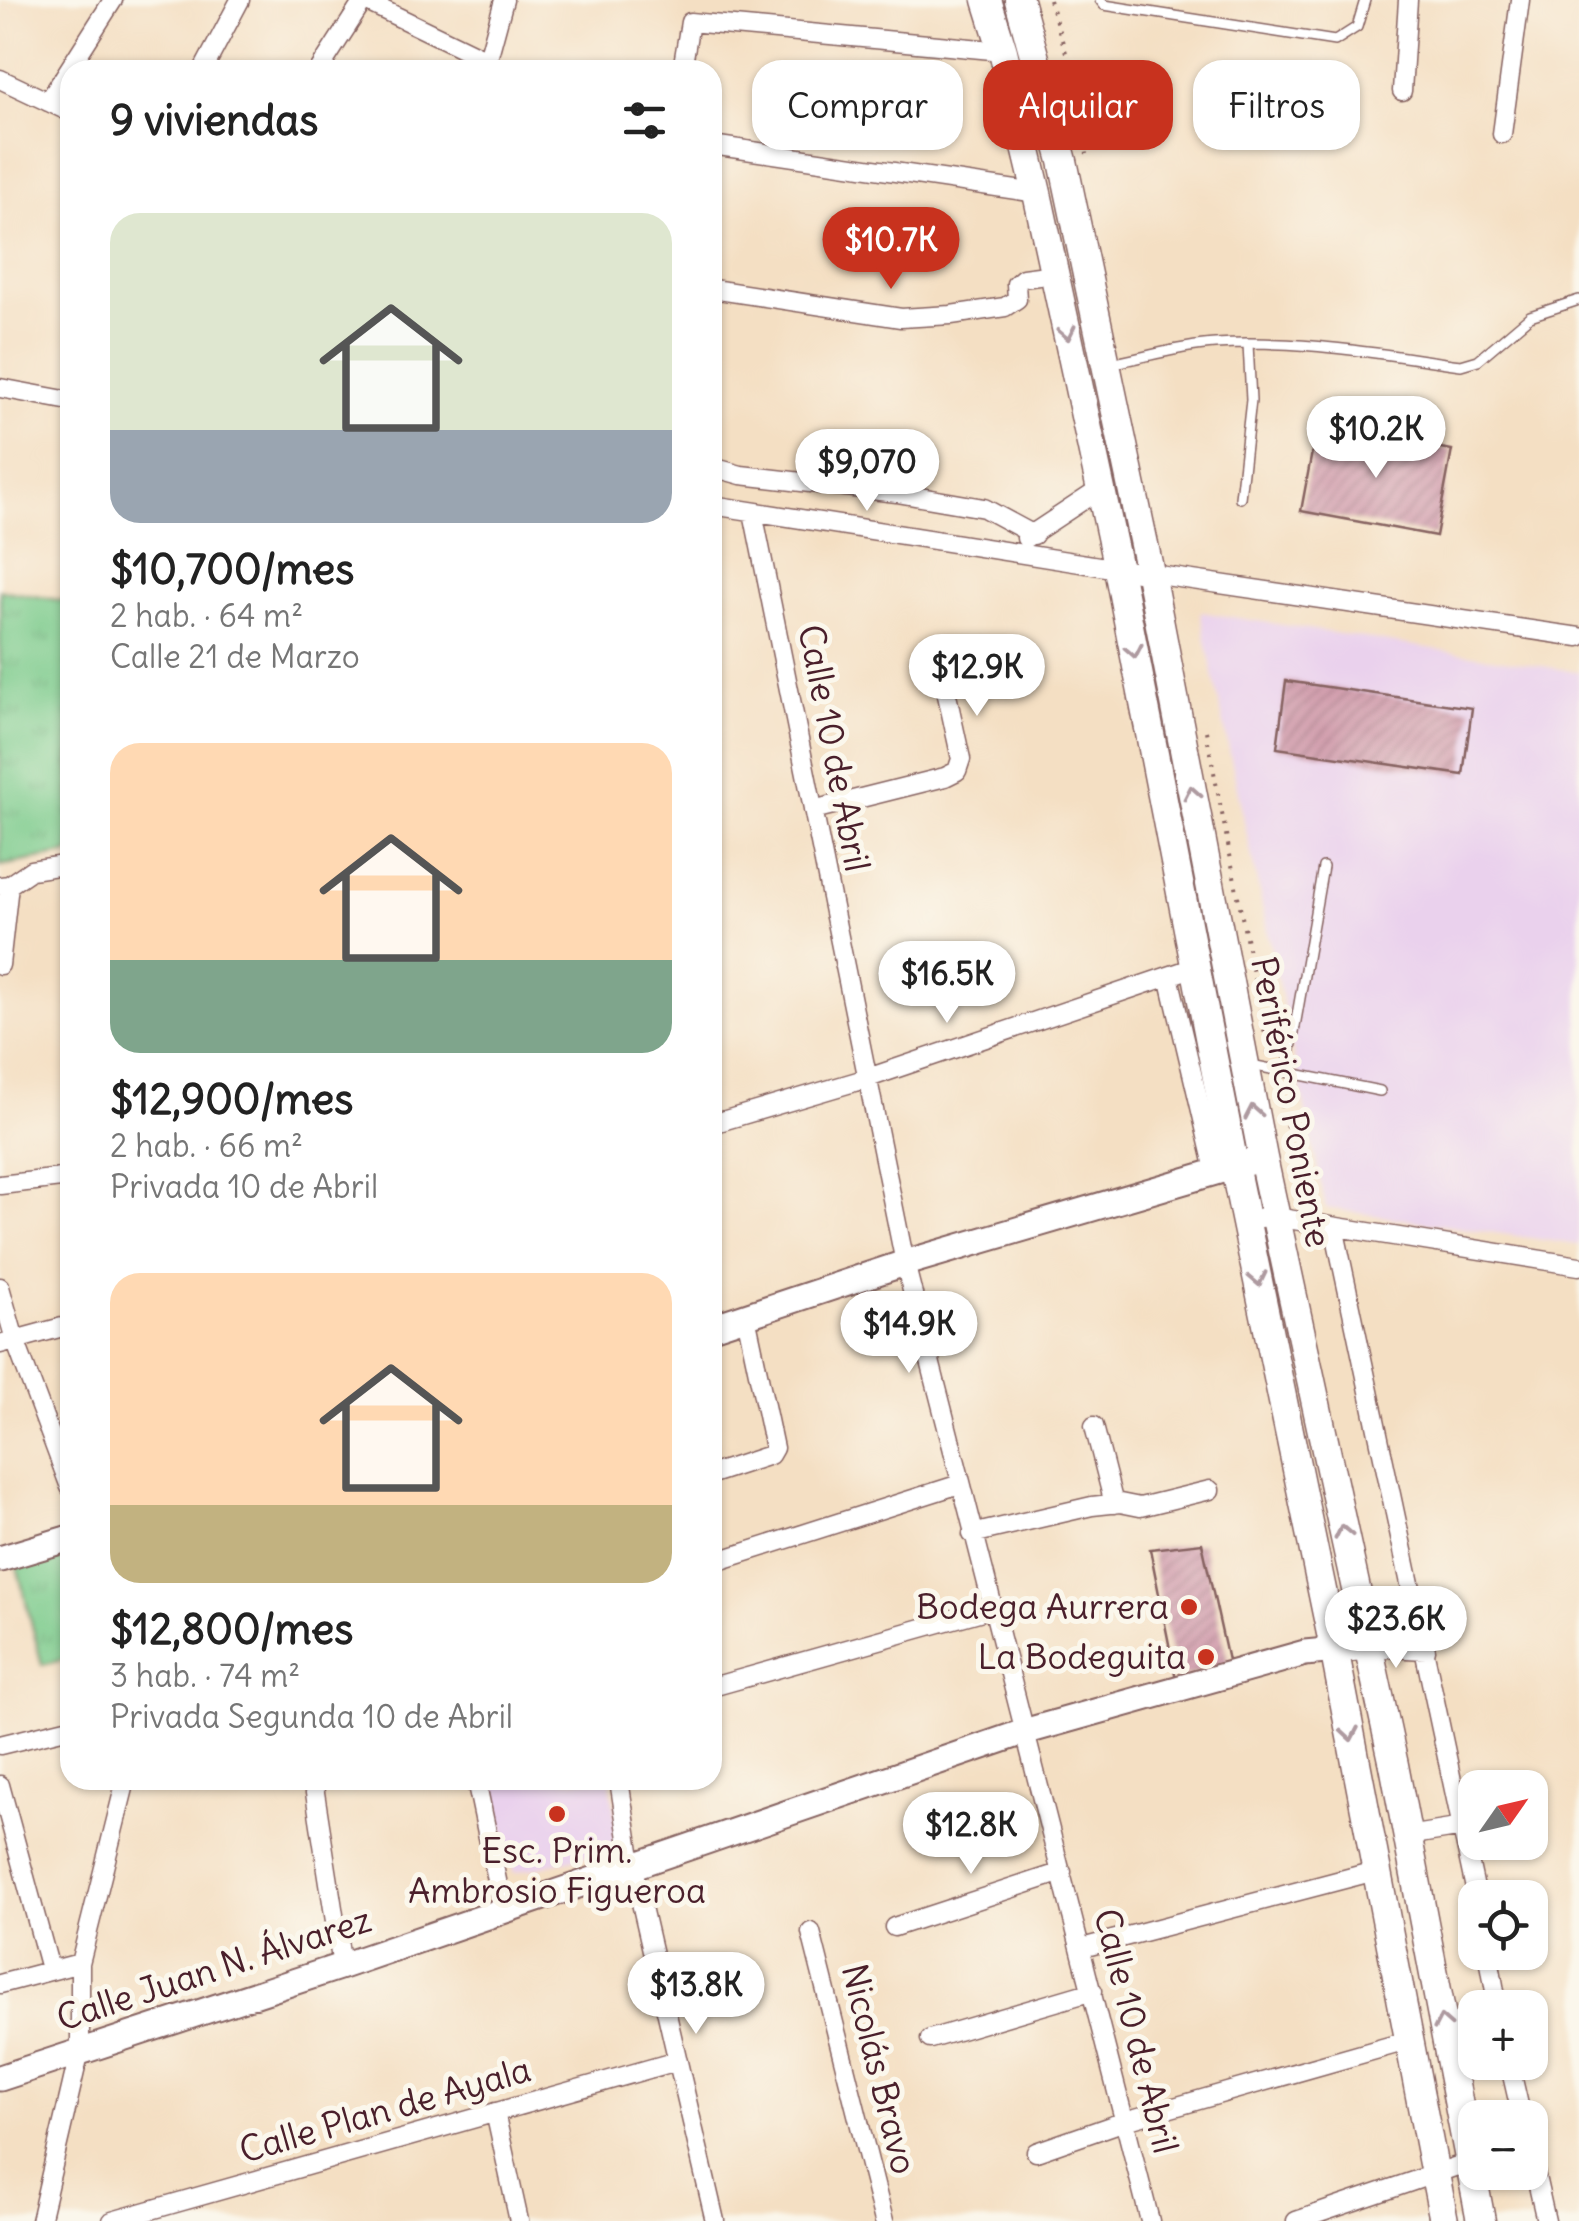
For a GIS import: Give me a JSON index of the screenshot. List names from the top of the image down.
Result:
{
  "streets": {
    "main road": ["Periférico Poniente", "Calle Juan N. Álvarez"],
    "street": ["Calle 10 de Abril", "Nicolás Bravo", "Calle Plan de Ayala"]
  },
  "crossings": [
    ["Calle 10 de Abril", "Calle Juan N. Álvarez"],
    ["Periférico Poniente", "Calle Juan N. Álvarez"]
  ],
  "places": ["Bodega Aurrera", "La Bodeguita", "Esc. Prim. Ambrosio Figueroa"],
  "north": "top right",
  "page": {
    "chip": ["Comprar", "Alquilar", "Filtros"],
    "heading": "9 viviendas",
    "list": [
      {
        "name": "$10,700/mes",
        "note": "2 hab. · 64 m² · Calle 21 de Marzo"
      },
      {
        "name": "$12,900/mes",
        "note": "2 hab. · 66 m² · Privada 10 de Abril"
      },
      {
        "name": "$12,800/mes",
        "note": "3 hab. · 74 m² · Privada Segunda 10 de Abril"
      }
    ],
    "price": [
      "$10.7K",
      "$10.2K",
      "$9,070",
      "$12.9K",
      "$16.5K",
      "$14.9K",
      "$23.6K",
      "$12.8K",
      "$13.8K"
    ],
    "map_buttons": ["+", "−"]
  }
}
